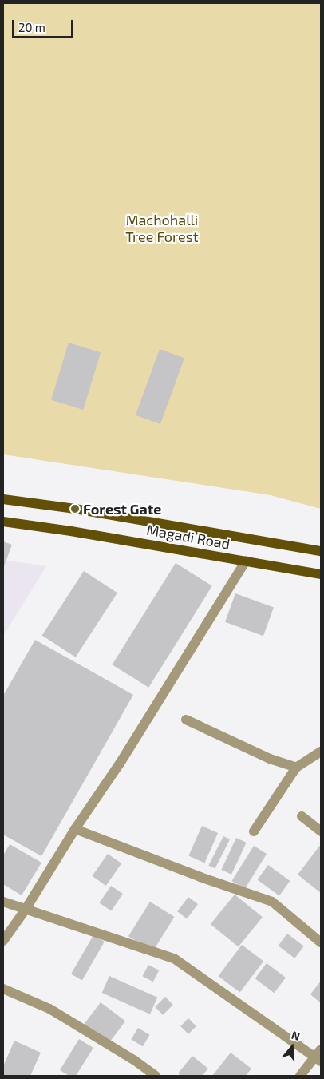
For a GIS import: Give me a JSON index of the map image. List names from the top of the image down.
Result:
{
  "streets": {
    "main road": ["Magadi Road"]
  },
  "parks": ["Machohalli Tree Forest"],
  "places": ["Forest Gate"],
  "scale_bar": "20 m",
  "north": "top"
}
